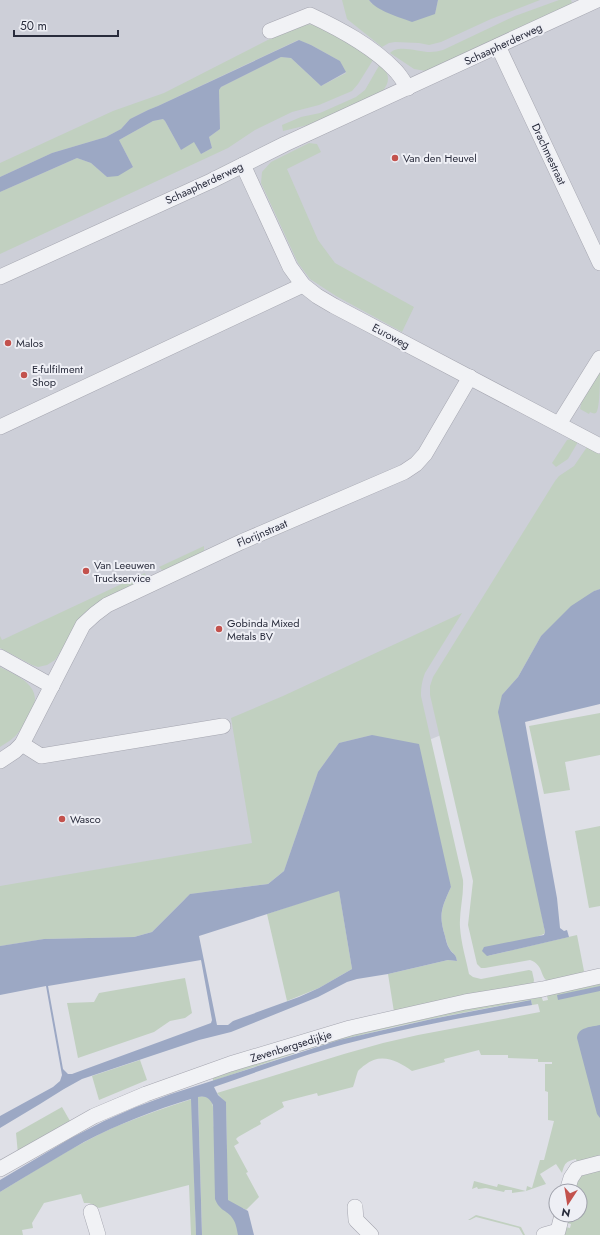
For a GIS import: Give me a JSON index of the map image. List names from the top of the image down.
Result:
{
  "streets": {
    "street": [
      "Schaapherderweg",
      "Drachmestraat",
      "Euroweg",
      "Florijnstraat",
      "Zevenbergsedijkje"
    ]
  },
  "crossings": [
    ["Schaapherderweg", "Drachmestraat"],
    ["Schaapherderweg", "Euroweg"],
    ["Euroweg", "Florijnstraat"]
  ],
  "places": [
    "Van den Heuvel",
    "Malos",
    "E-fulfilment Shop",
    "Van Leeuwen Truckservice",
    "Gobinda Mixed Metals BV",
    "Wasco"
  ],
  "scale_bar": "50 m",
  "north": "bottom"
}
